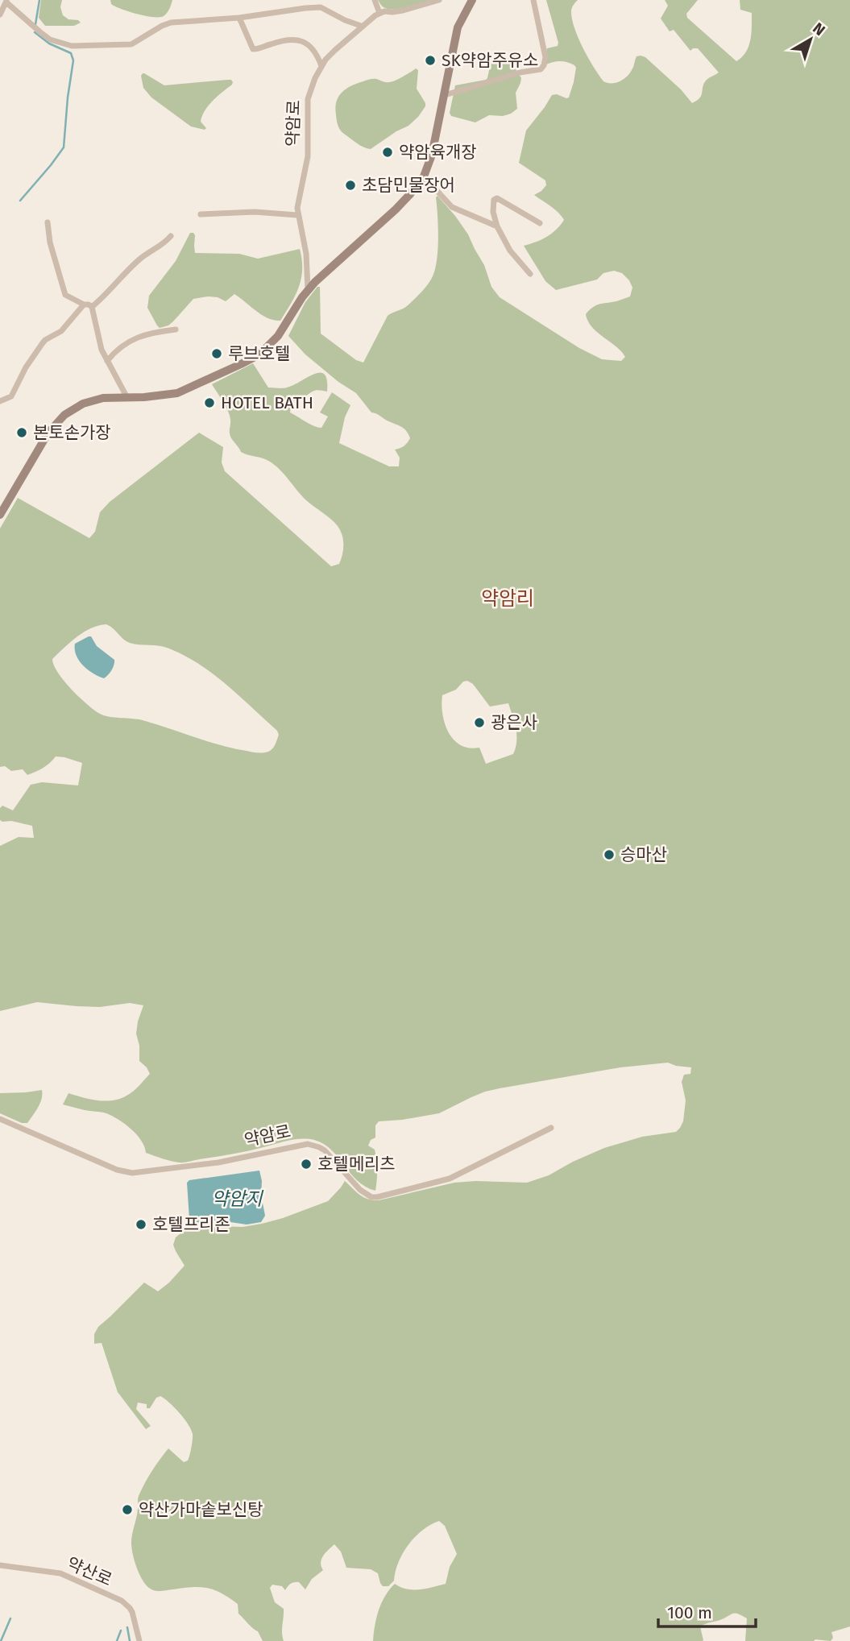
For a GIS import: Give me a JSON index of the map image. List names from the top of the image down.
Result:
{
  "streets": {
    "street": ["약암로", "약산로"]
  },
  "districts": ["약암리"],
  "water": ["약암지"],
  "places": [
    "SK약암주유소",
    "약암육개장",
    "초담민물장어",
    "루브호텔",
    "HOTEL BATH",
    "본토손가장",
    "광은사",
    "승마산",
    "호텔메리츠",
    "호텔프리존",
    "약산가마솥보신탕"
  ],
  "scale_bar": "100 m",
  "north": "top right"
}
